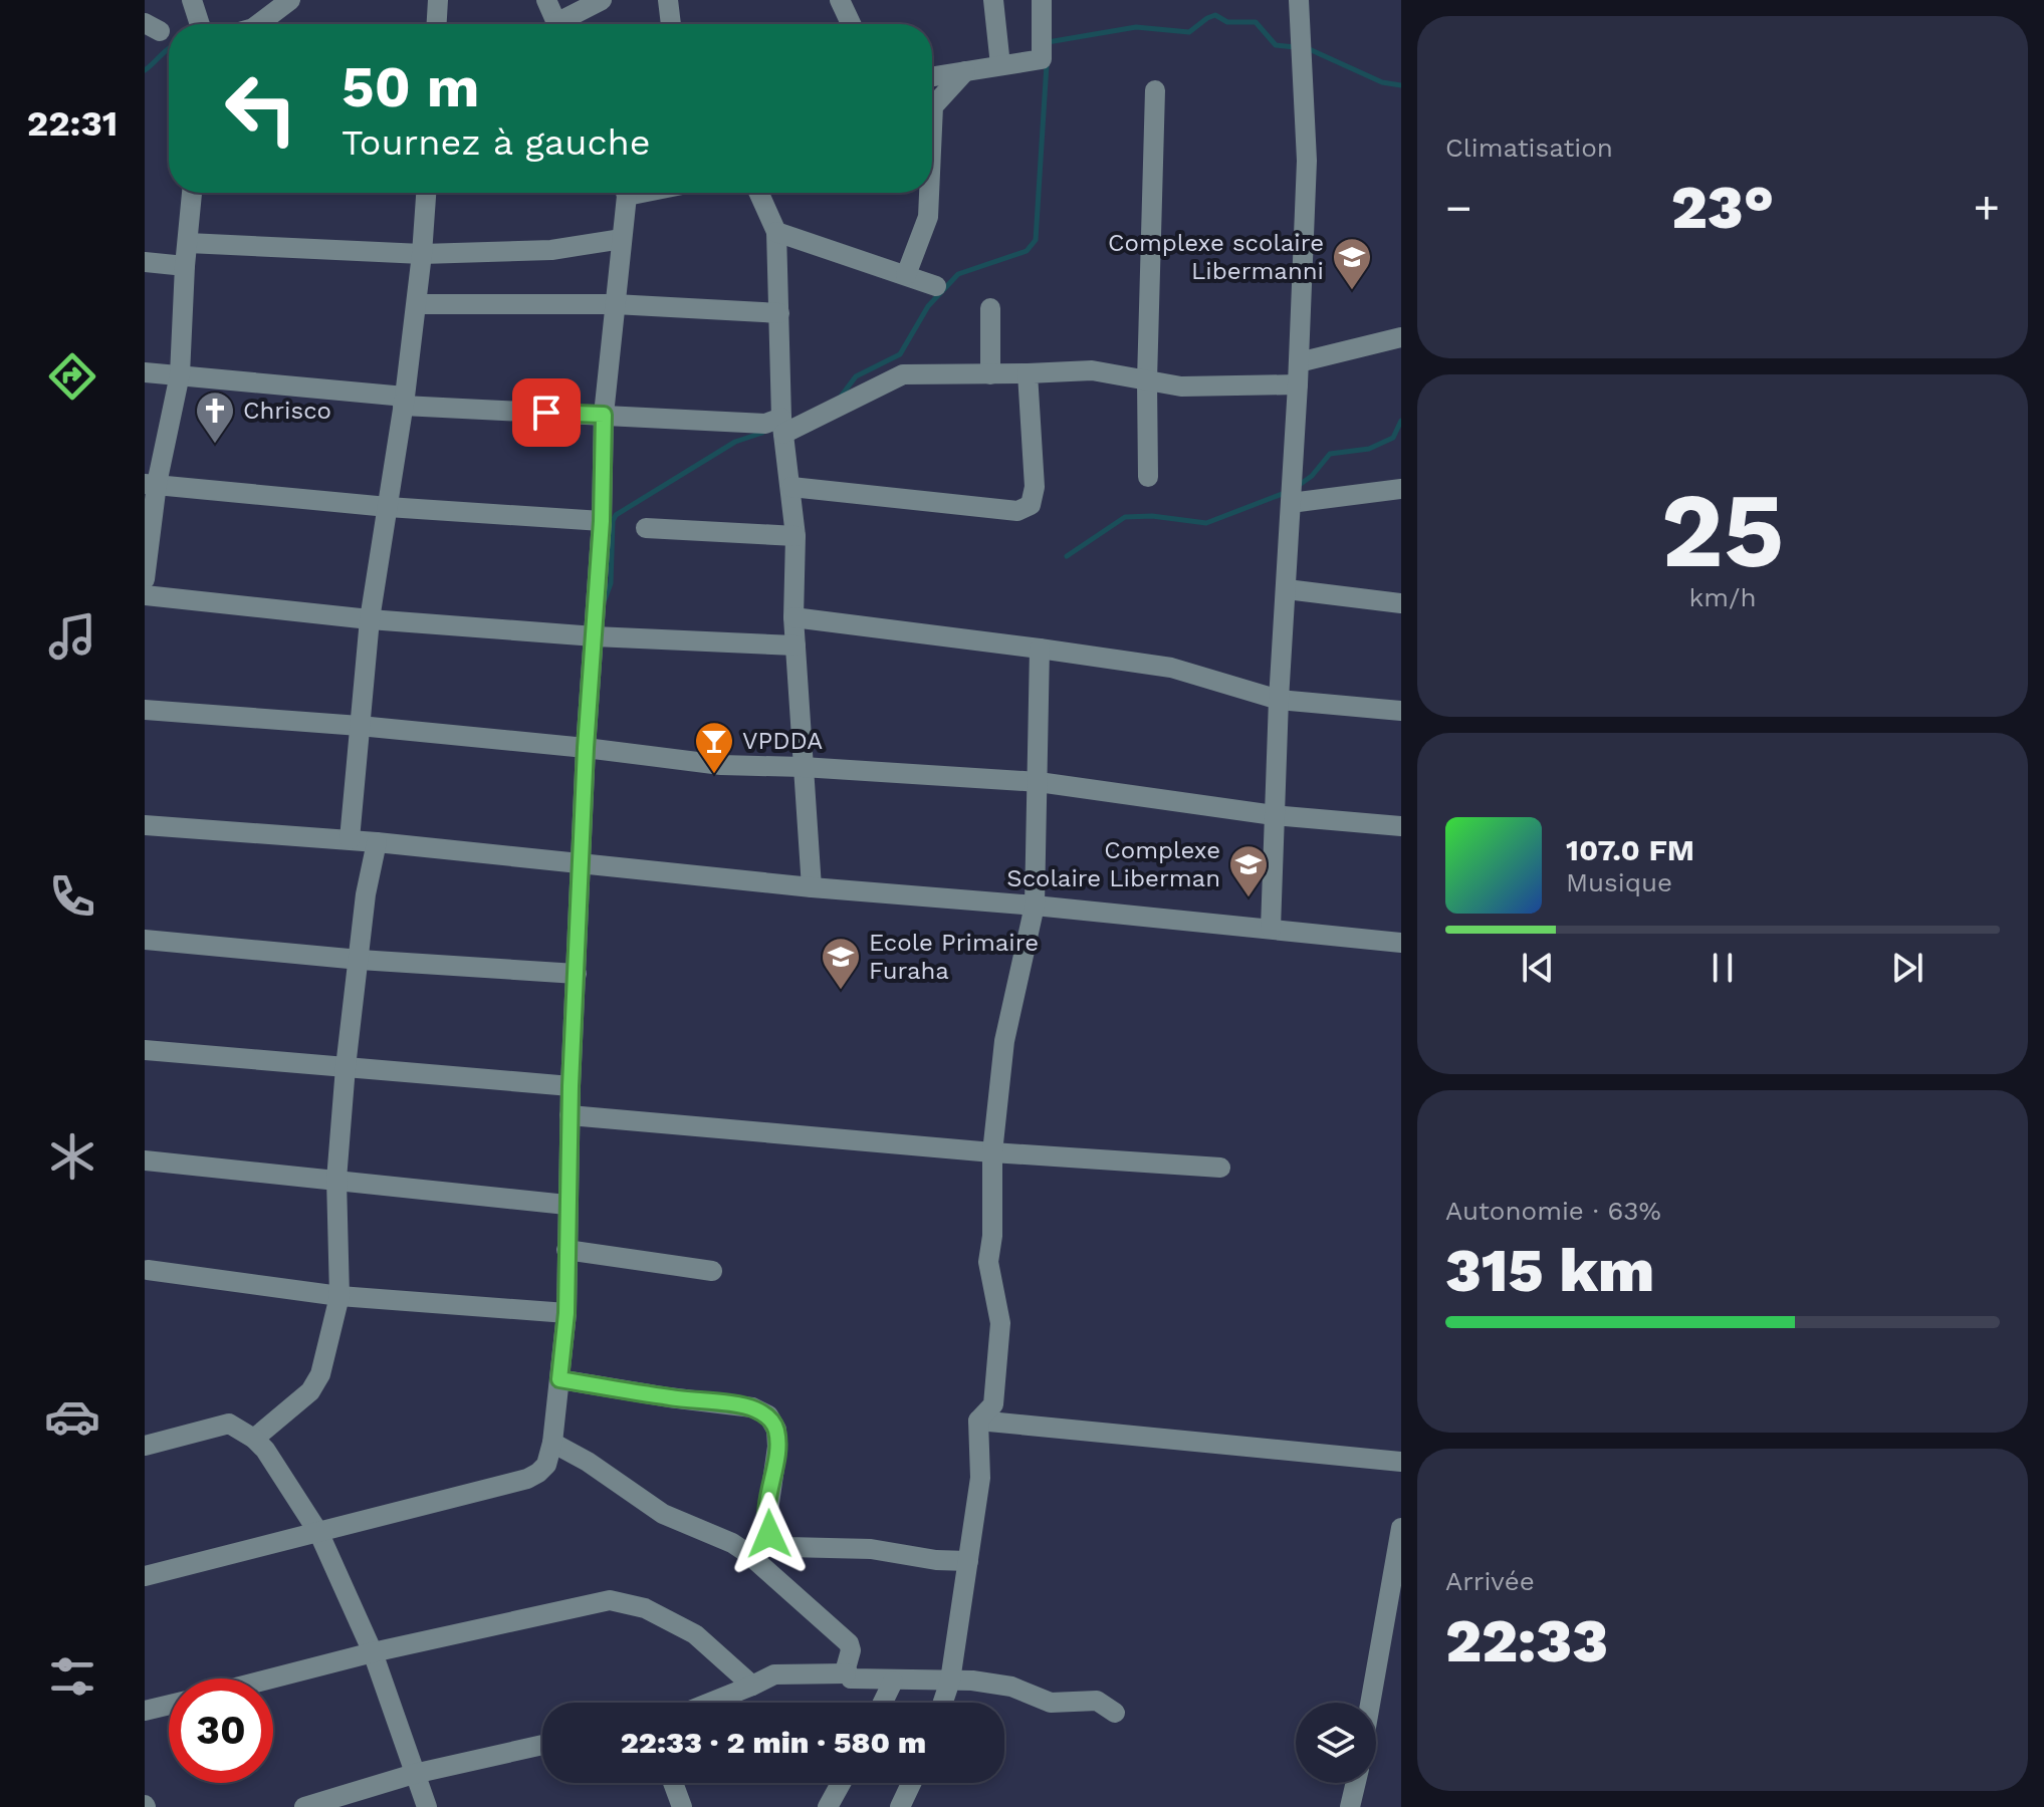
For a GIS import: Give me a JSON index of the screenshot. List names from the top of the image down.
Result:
{
  "places": {
    "school or university": ["Complexe scolaire Libermanni", "Complexe Scolaire Liberman", "Ecole Primaire Furaha"],
    "church": ["Chrisco"],
    "bar": ["VPDDA"]
  },
  "page": {
    "tabs": "22:31",
    "tile": [
      "Climatisation",
      ["25", "km/h"],
      ["Autonomie · 63%", "315 km"],
      ["Arrivée", "22:33"]
    ],
    "turn": ["50 m", "Tournez à gauche"],
    "heat": ["−", "23°", "+"],
    "song": ["107.0 FM", "Musique"],
    "limit": "30",
    "trip": "22:33 · 2 min · 580 m"
  }
}
